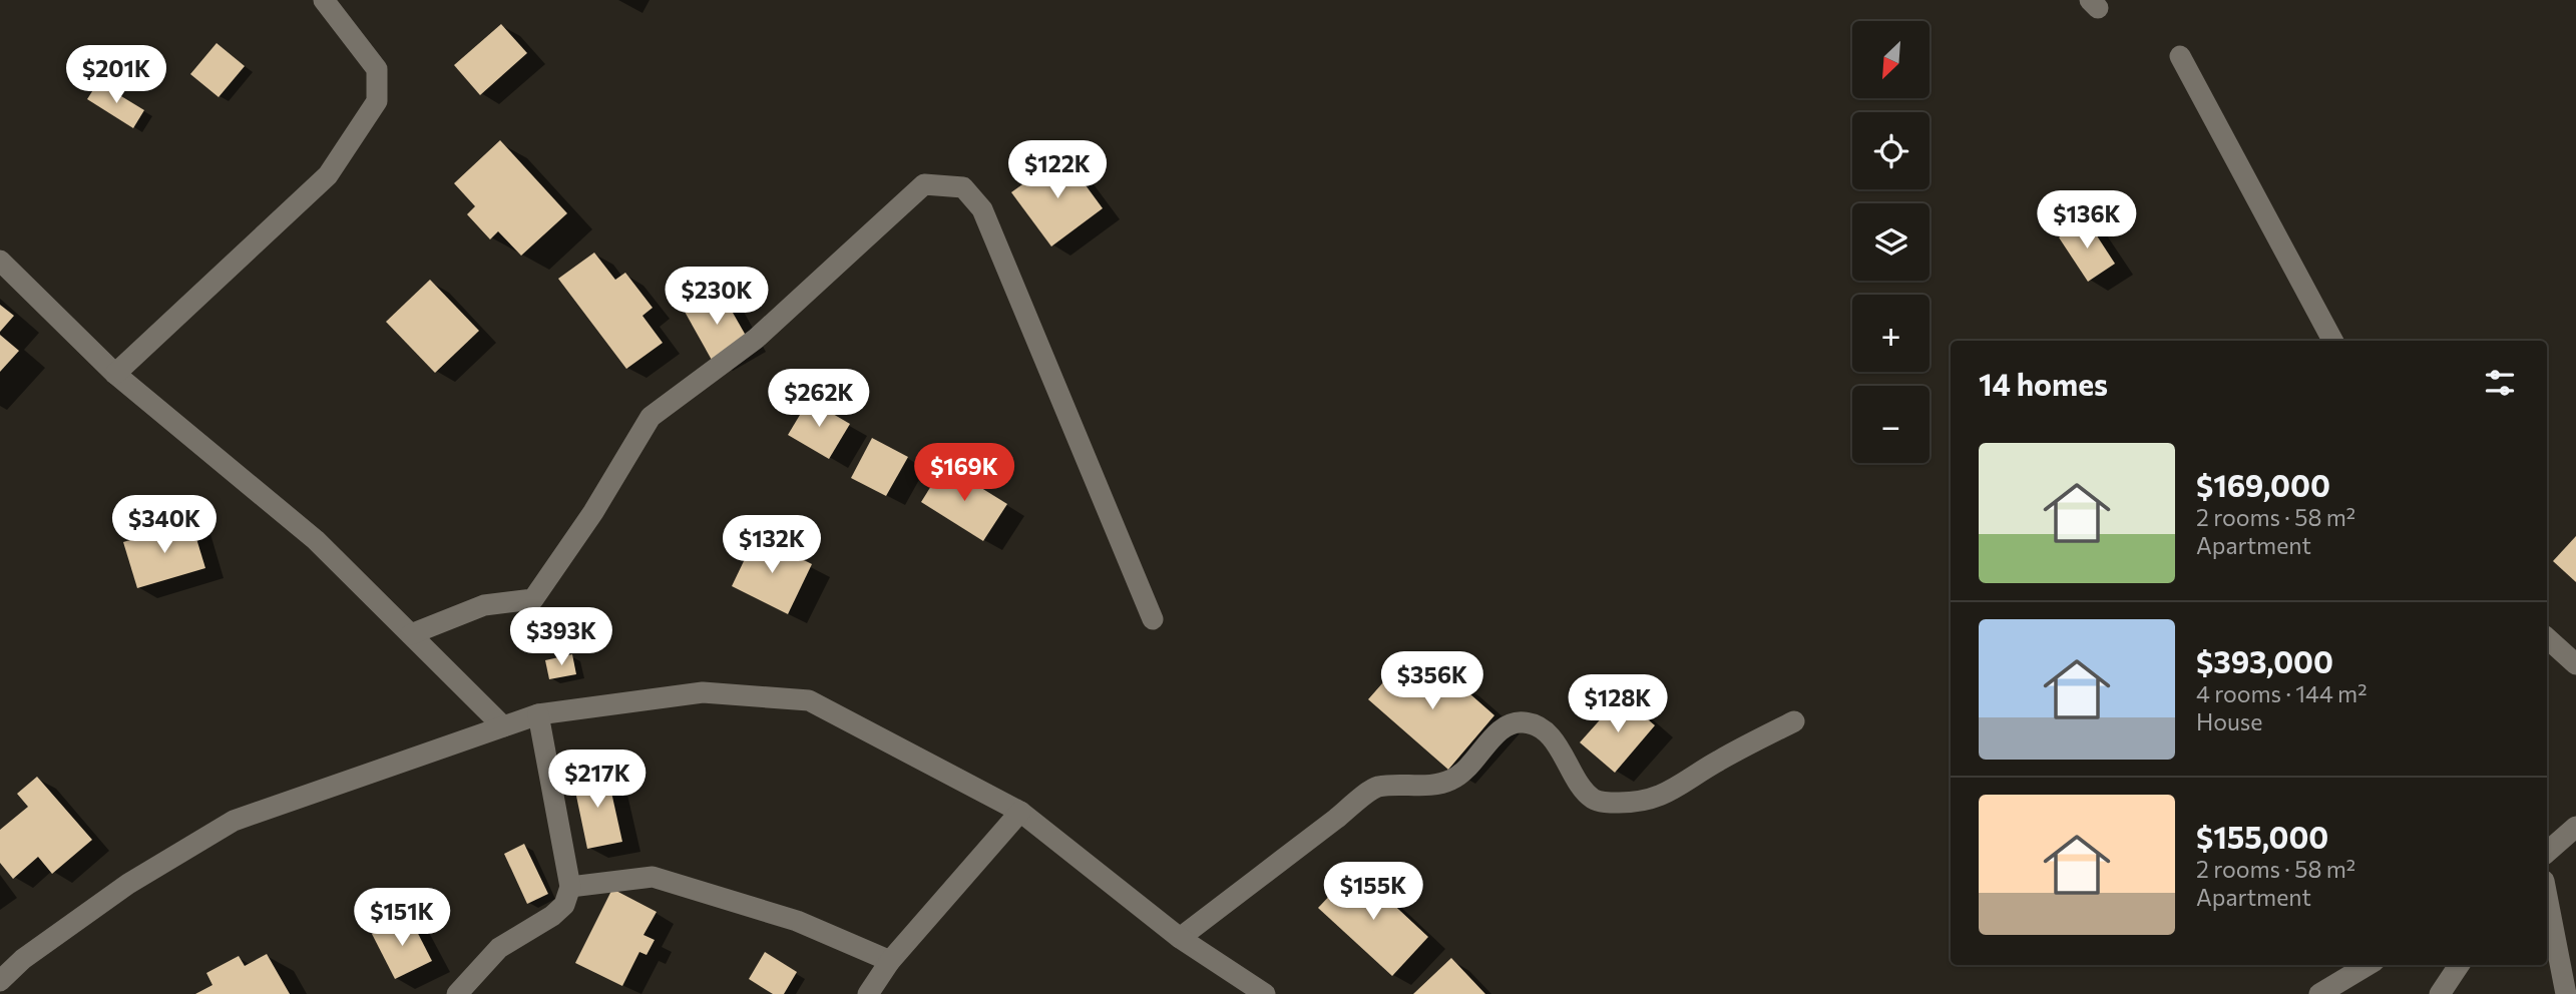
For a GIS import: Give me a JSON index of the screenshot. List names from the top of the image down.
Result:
{
  "north": "bottom left",
  "page": {
    "map_buttons": ["+", "−"],
    "price": [
      "$201K",
      "$122K",
      "$136K",
      "$230K",
      "$262K",
      "$169K",
      "$340K",
      "$132K",
      "$393K",
      "$356K",
      "$128K",
      "$217K",
      "$155K",
      "$151K"
    ],
    "heading": "14 homes",
    "list": [
      {
        "name": "$169,000",
        "note": "2 rooms · 58 m² · Apartment"
      },
      {
        "name": "$393,000",
        "note": "4 rooms · 144 m² · House"
      },
      {
        "name": "$155,000",
        "note": "2 rooms · 58 m² · Apartment"
      }
    ]
  }
}
